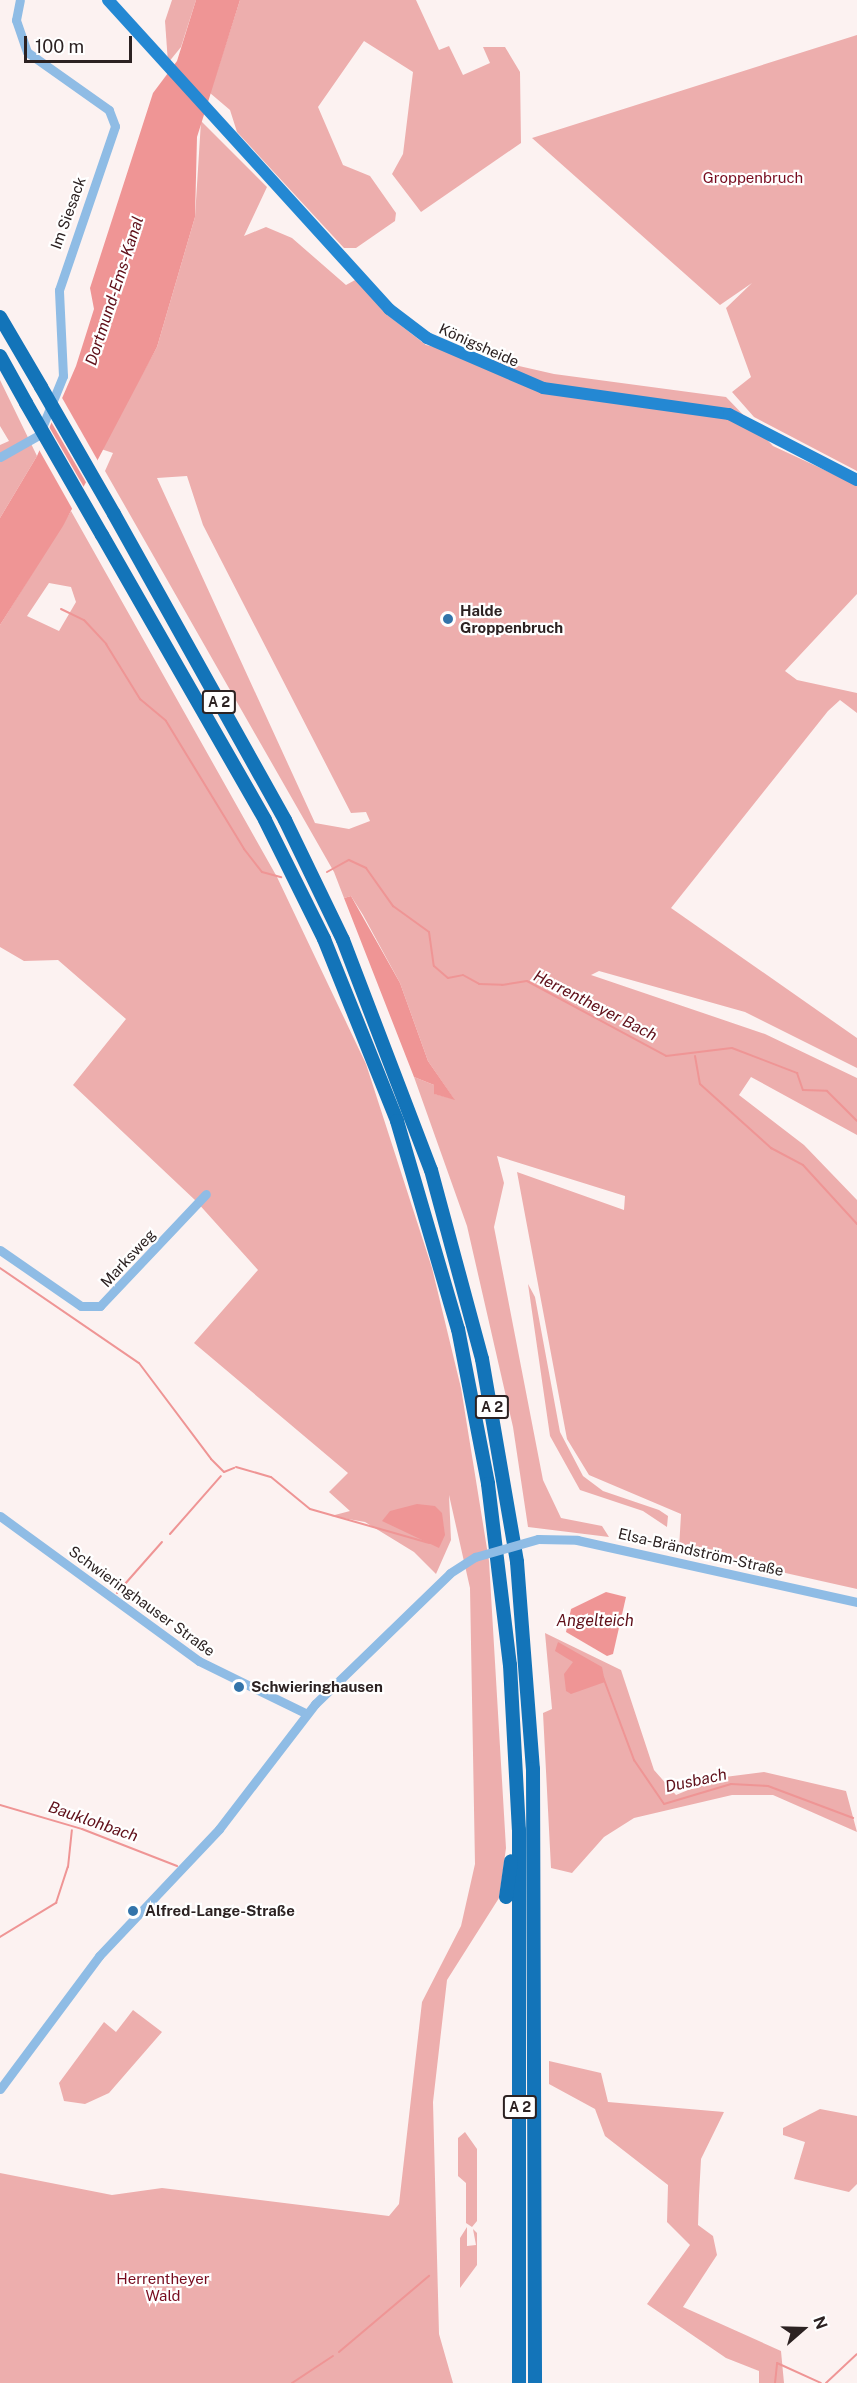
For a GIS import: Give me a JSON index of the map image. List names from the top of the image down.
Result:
{
  "streets": {
    "highway": ["A 2"],
    "main road": ["Königsheide"],
    "street": [
      "Im Siesack",
      "Marksweg",
      "Elsa-Brändström-Straße",
      "Schwieringhauser Straße"
    ]
  },
  "crossings": [
    ["Elsa-Brändström-Straße", "Schwieringhauser Straße"]
  ],
  "water": [
    "Dortmund-Ems-Kanal",
    "Herrentheyer Bach",
    "Angelteich",
    "Dusbach",
    "Bauklohbach"
  ],
  "parks": ["Groppenbruch", "Herrentheyer Wald"],
  "places": ["Halde Groppenbruch", "Schwieringhausen", "Alfred-Lange-Straße"],
  "scale_bar": "100 m",
  "north": "right"
}
